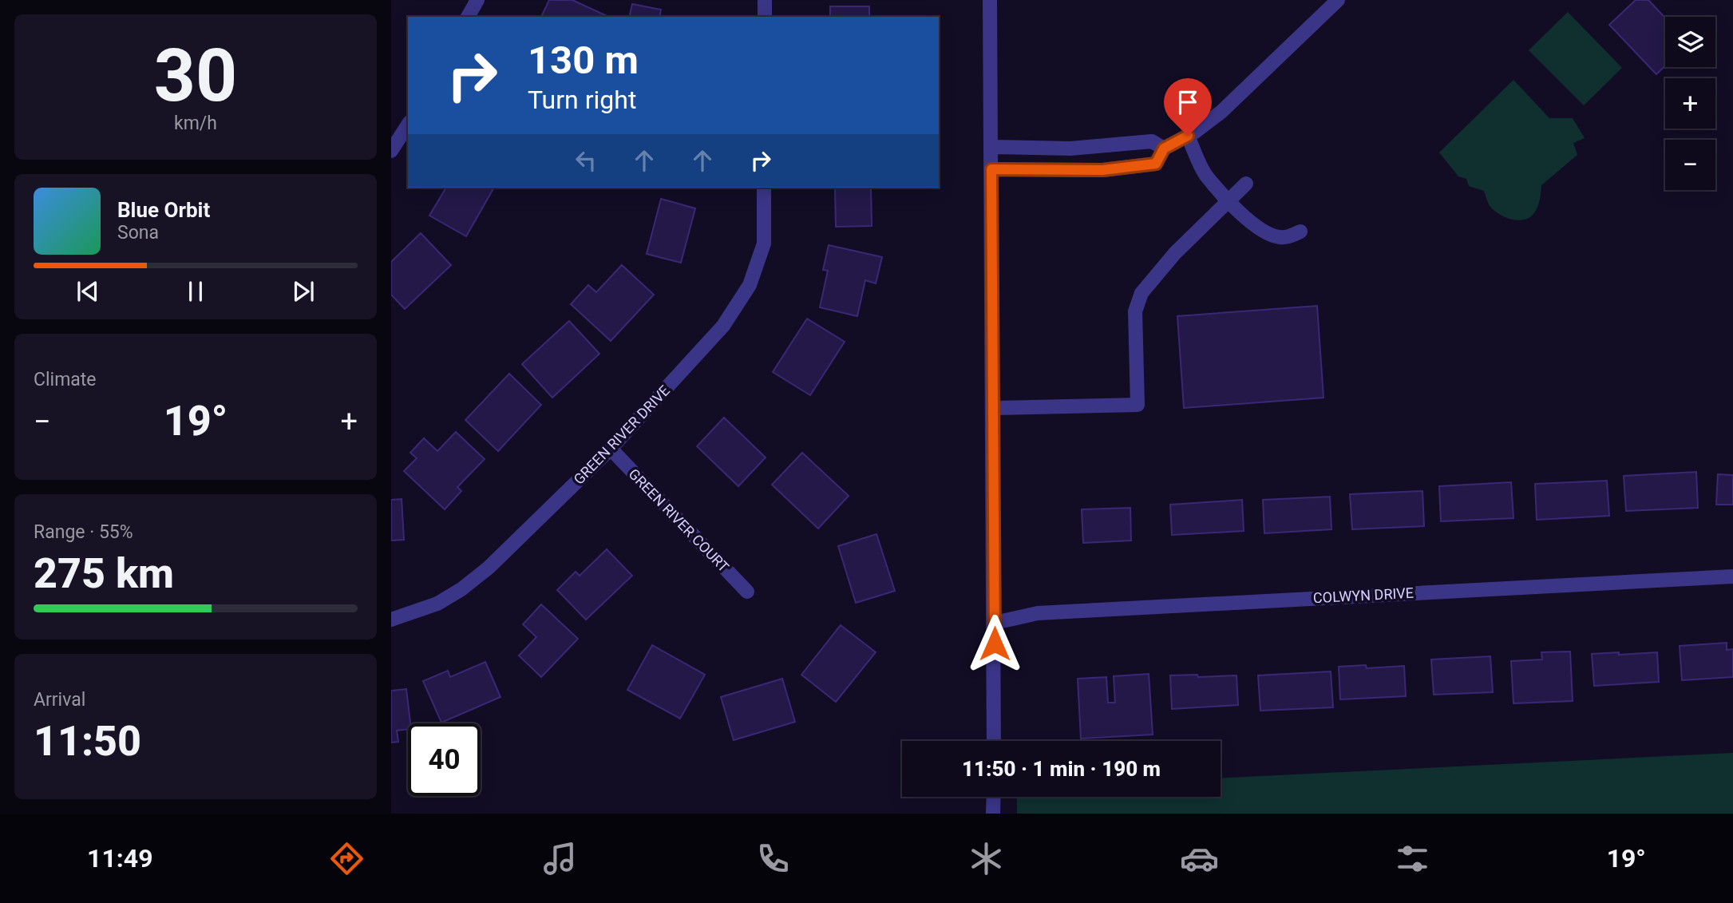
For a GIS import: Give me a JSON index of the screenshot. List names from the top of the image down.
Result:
{
  "streets": {
    "street": ["GREEN RIVER DRIVE", "GREEN RIVER COURT", "COLWYN DRIVE"]
  },
  "crossings": [
    ["GREEN RIVER DRIVE", "GREEN RIVER COURT"]
  ],
  "page": {
    "tile": [
      ["30", "km/h"],
      "Climate",
      ["Range · 55%", "275 km"],
      ["Arrival", "11:50"]
    ],
    "map_buttons": ["+", "−"],
    "turn": ["130 m", "Turn right"],
    "song": ["Blue Orbit", "Sona"],
    "heat": ["−", "19°", "+"],
    "limit": "40",
    "trip": "11:50 · 1 min · 190 m",
    "tabs": ["11:49", "19°"]
  }
}
